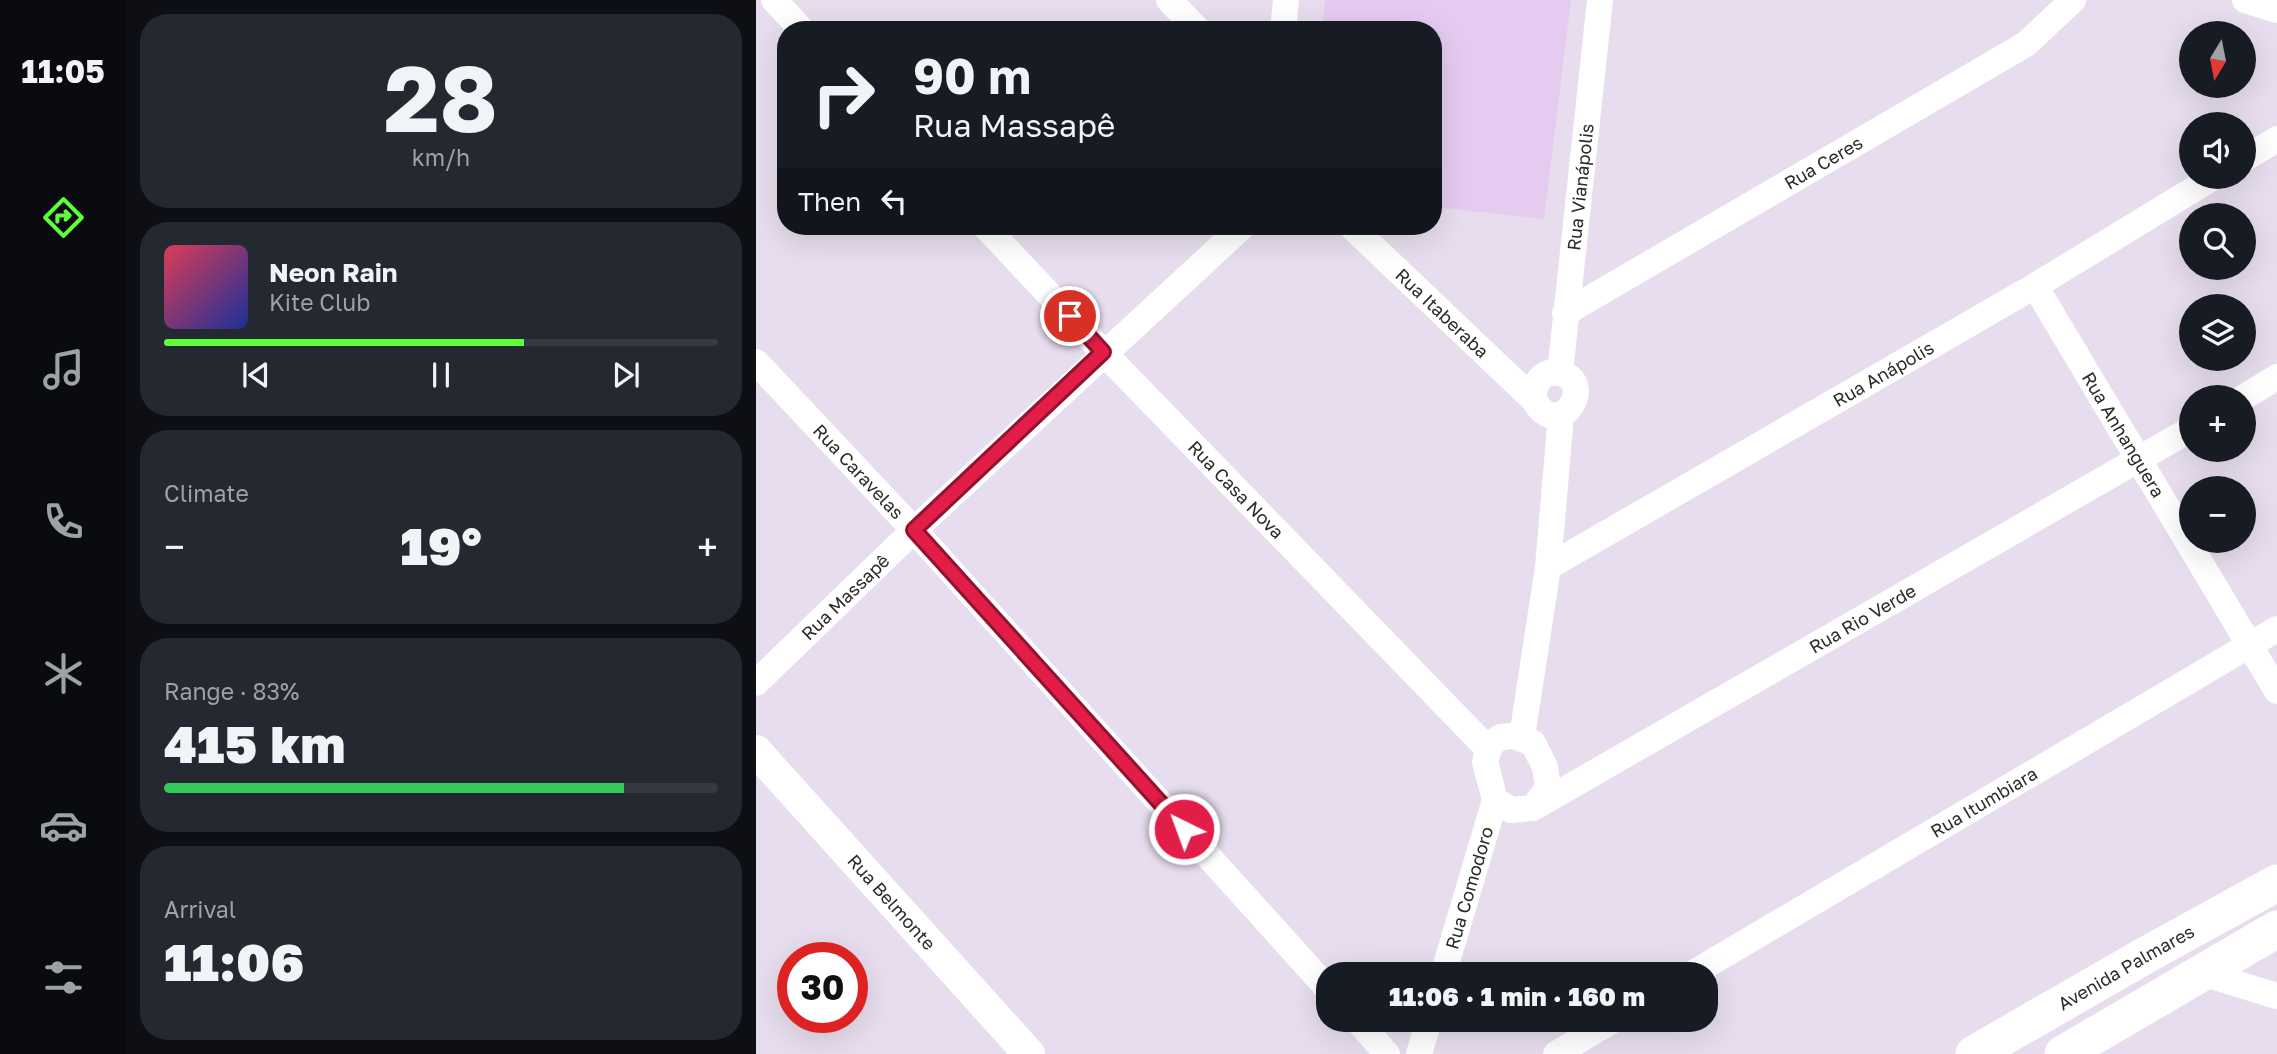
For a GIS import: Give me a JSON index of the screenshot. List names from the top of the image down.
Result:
{
  "streets": {
    "main road": ["Avenida Palmares"],
    "street": [
      "Rua Ceres",
      "Rua Vianápolis",
      "Rua Itaberaba",
      "Rua Anápolis",
      "Rua Anhanguera",
      "Rua Caravelas",
      "Rua Casa Nova",
      "Rua Massapê",
      "Rua Rio Verde",
      "Rua Itumbiara",
      "Rua Comodoro",
      "Rua Belmonte"
    ]
  },
  "crossings": [
    ["Rua Ceres", "Rua Vianápolis"],
    ["Rua Vianápolis", "Rua Itaberaba"],
    ["Rua Anápolis", "Rua Anhanguera"],
    ["Rua Anhanguera", "Rua Rio Verde"],
    ["Rua Anhanguera", "Rua Itumbiara"],
    ["Rua Caravelas", "Rua Massapê"],
    ["Rua Casa Nova", "Rua Massapê"],
    ["Rua Casa Nova", "Rua Rio Verde"],
    ["Rua Casa Nova", "Rua Comodoro"],
    ["Rua Rio Verde", "Rua Comodoro"]
  ],
  "north": "bottom",
  "page": {
    "tabs": "11:05",
    "tile": [
      ["28", "km/h"],
      "Climate",
      ["Range · 83%", "415 km"],
      ["Arrival", "11:06"]
    ],
    "map_buttons": ["+", "−"],
    "turn": ["90 m", "Rua Massapê"],
    "then": "Then",
    "song": ["Neon Rain", "Kite Club"],
    "heat": ["−", "19°", "+"],
    "limit": "30",
    "trip": "11:06 · 1 min · 160 m"
  }
}
